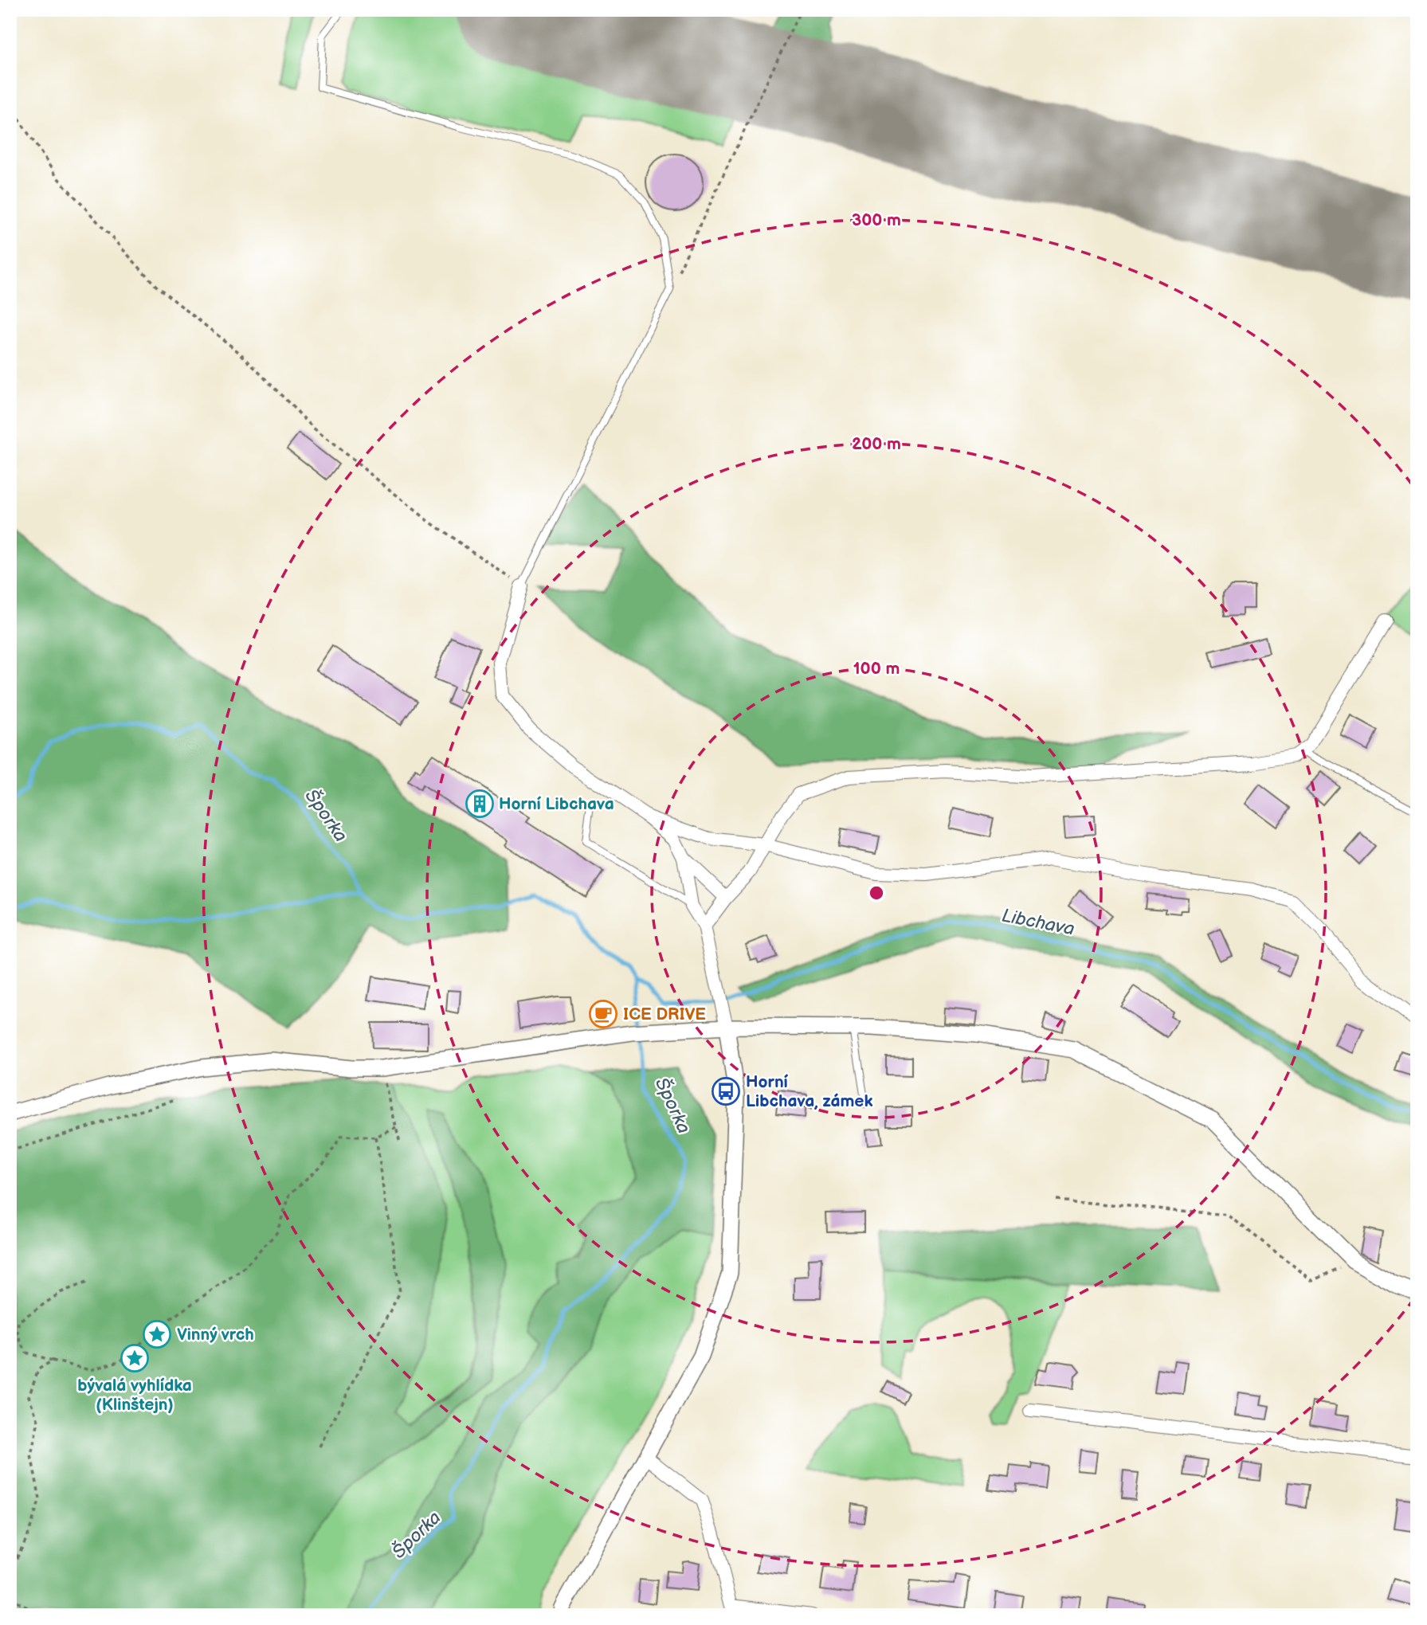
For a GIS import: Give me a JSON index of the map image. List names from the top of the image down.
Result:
{
  "water": ["Šporka", "Libchava"],
  "places": {
    "building": ["Horní Libchava"],
    "cafe": ["ICE DRIVE"],
    "bus stop": ["Horní Libchava, zámek"],
    "place": ["Vinný vrch", "bývalá vyhlídka (Klinštejn)"]
  },
  "rings": ["300 m", "200 m", "100 m"]
}
